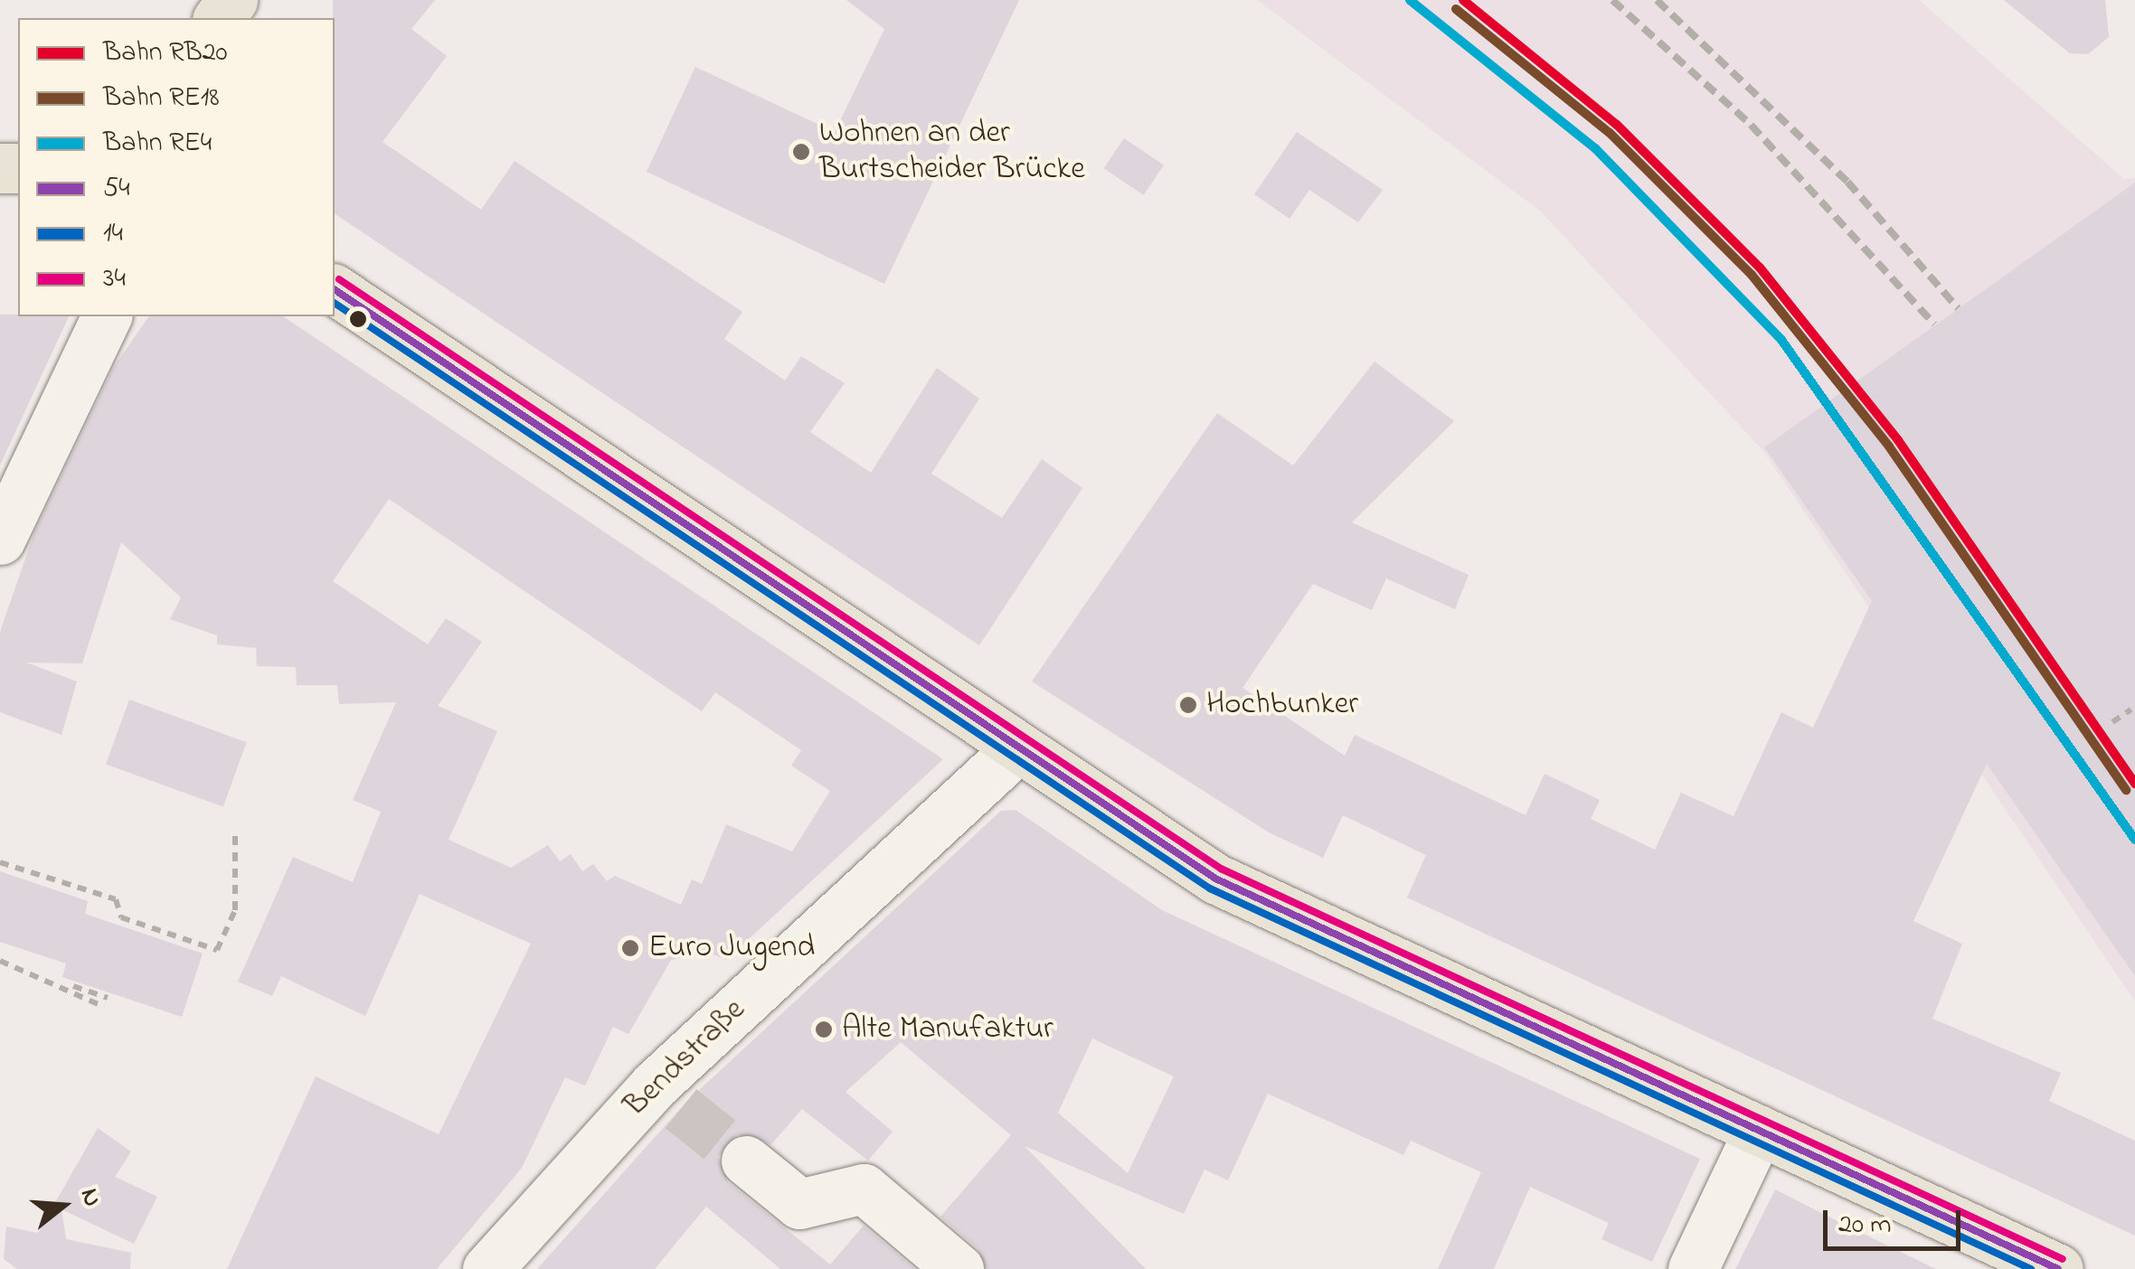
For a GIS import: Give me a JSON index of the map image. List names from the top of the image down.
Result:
{
  "streets": {
    "street": ["Bendstraße"]
  },
  "places": [
    "Wohnen an der Burtscheider Brücke",
    "Hochbunker",
    "Euro Jugend",
    "Alte Manufaktur"
  ],
  "lines": [
    "rail line RB20",
    "rail line RE4",
    "rail line RE18",
    "transit line 34",
    "transit line 54",
    "transit line 14"
  ],
  "legend": [
    "Bahn RB20",
    "Bahn RE18",
    "Bahn RE4",
    "54",
    "14",
    "34"
  ],
  "scale_bar": "20 m",
  "north": "right"
}
